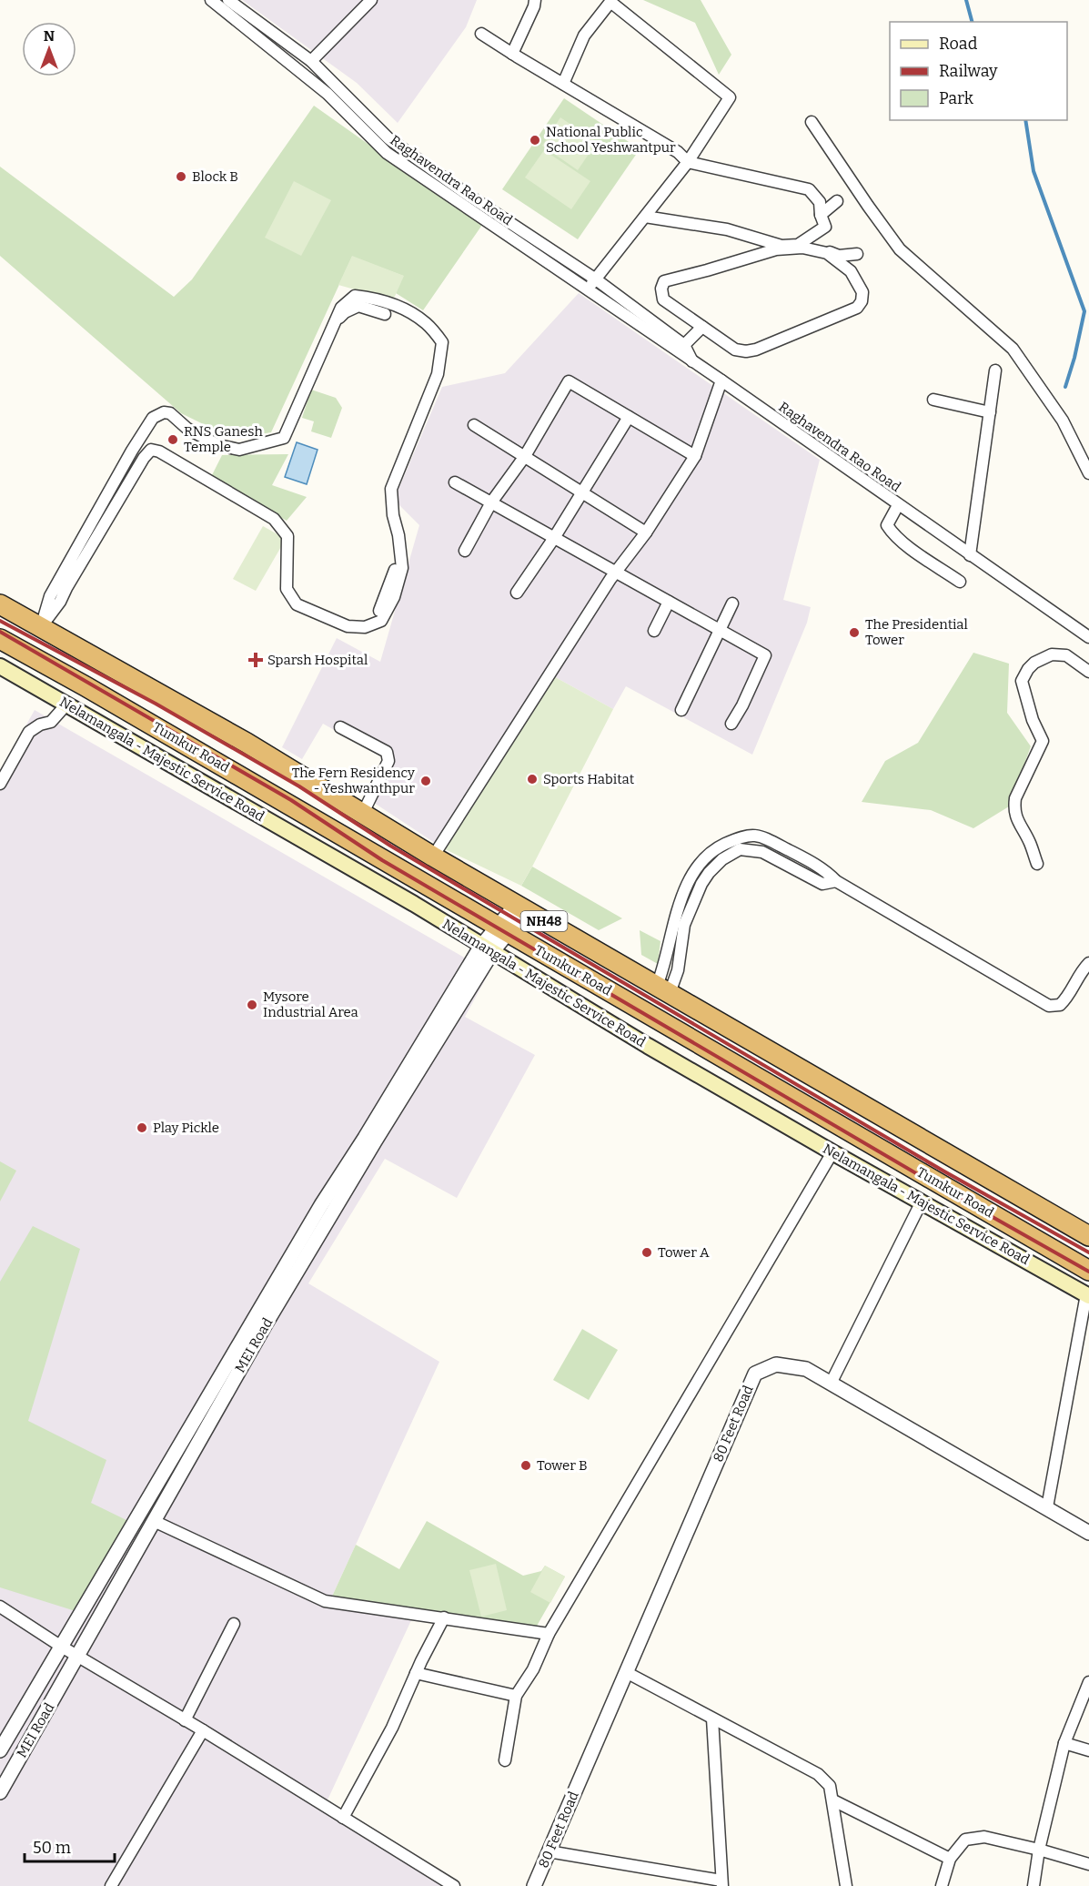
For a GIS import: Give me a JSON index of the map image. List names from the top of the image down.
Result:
{
  "streets": {
    "highway": ["Tumkur Road", "NH48"],
    "main road": ["Nelamangala - Majestic Service Road"],
    "street": ["Raghavendra Rao Road", "MEI Road", "80 Feet Road"]
  },
  "crossings": [
    ["Tumkur Road", "MEI Road"],
    ["Nelamangala - Majestic Service Road", "MEI Road"]
  ],
  "places": {
    "other": [
      "National Public School Yeshwantpur",
      "Block B",
      "RNS Ganesh Temple",
      "The Presidential Tower",
      "Sports Habitat",
      "The Fern Residency - Yeshwanthpur",
      "Mysore Industrial Area",
      "Play Pickle",
      "Tower A",
      "Tower B"
    ],
    "health": ["Sparsh Hospital"]
  },
  "legend": ["Road", "Railway", "Park"],
  "scale_bar": "50 m",
  "north": "top"
}
